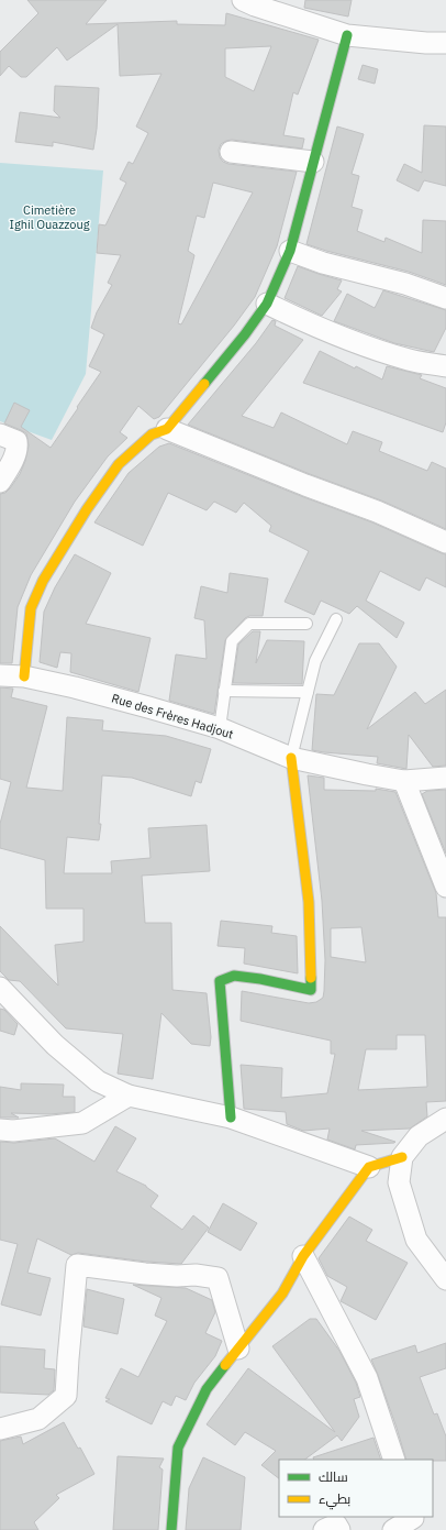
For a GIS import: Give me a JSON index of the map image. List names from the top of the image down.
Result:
{
  "streets": {
    "street": ["Rue des Frères Hadjout"]
  },
  "parks": ["Cimetière Ighil Ouazzoug"],
  "legend": ["سالك", "بطيء"]
}
